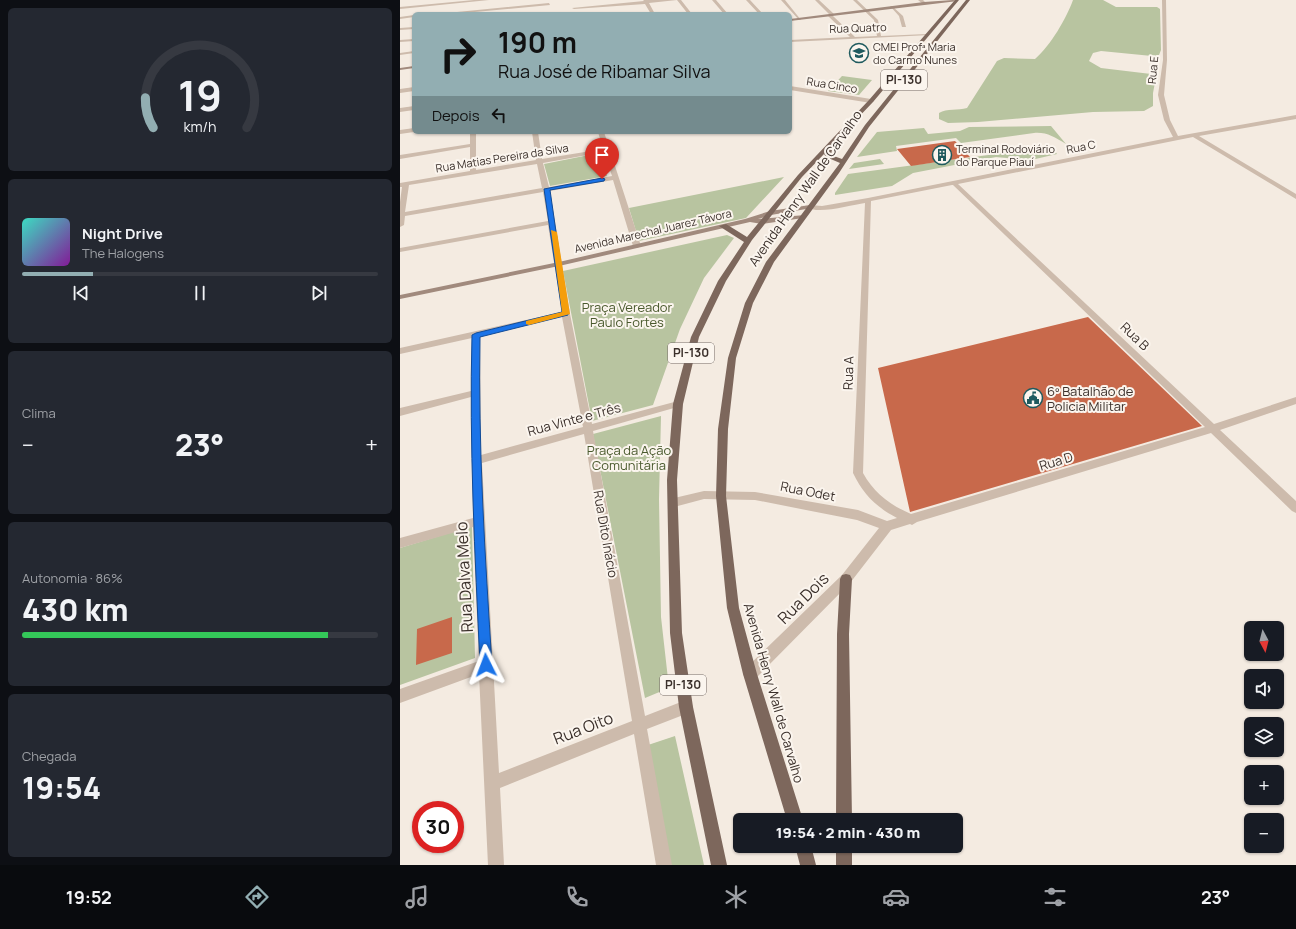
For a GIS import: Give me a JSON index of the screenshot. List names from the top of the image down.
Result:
{
  "streets": {
    "main road": ["PI-130", "Avenida Henry Wall de Carvalho"],
    "street": [
      "Rua Quatro",
      "Rua E",
      "Rua Cinco",
      "Rua C",
      "Rua Matias Pereira da Silva",
      "Avenida Marechal Juarez Távora",
      "Rua B",
      "Rua A",
      "Rua Vinte e Três",
      "Rua D",
      "Rua Odet",
      "Rua Dito Inácio",
      "Rua Dalva Melo",
      "Rua Dois",
      "Rua Oito"
    ]
  },
  "crossings": [
    ["Rua Quatro", "Avenida Henry Wall de Carvalho"],
    ["Rua E", "Rua C"],
    ["Rua Cinco", "Avenida Henry Wall de Carvalho"],
    ["Rua C", "Avenida Henry Wall de Carvalho"],
    ["Rua C", "Rua B"],
    ["Rua C", "Rua A"],
    ["Rua Matias Pereira da Silva", "Rua Dito Inácio"],
    ["Avenida Henry Wall de Carvalho", "Rua Vinte e Três"],
    ["Avenida Henry Wall de Carvalho", "Rua Odet"],
    ["Avenida Henry Wall de Carvalho", "Rua Dois"],
    ["Avenida Henry Wall de Carvalho", "Rua Oito"],
    ["Avenida Marechal Juarez Távora", "Rua Dito Inácio"],
    ["Rua B", "Rua D"],
    ["Rua A", "Rua D"],
    ["Rua Vinte e Três", "Rua Dito Inácio"],
    ["Rua Vinte e Três", "Rua Dalva Melo"],
    ["Rua D", "Rua Odet"],
    ["Rua Dito Inácio", "Rua Oito"],
    ["Rua Dalva Melo", "Rua Oito"]
  ],
  "parks": ["Praça Vereador Paulo Fortes", "Praça da Ação Comunitária"],
  "places": {
    "school or university": ["CMEI Profª Maria do Carmo Nunes"],
    "building": ["Terminal Rodoviário do Parque Piauí"],
    "public building": ["6º Batalhão de Policia Militar"]
  },
  "north": "bottom",
  "page": {
    "turn": ["190 m", "Rua José de Ribamar Silva"],
    "then": "Depois",
    "song": ["Night Drive", "The Halogens"],
    "tile": [
      "Clima",
      ["Autonomia · 86%", "430 km"],
      ["Chegada", "19:54"]
    ],
    "heat": ["−", "23°", "+"],
    "map_buttons": ["+", "−"],
    "limit": "30",
    "trip": "19:54 · 2 min · 430 m",
    "tabs": ["19:52", "23°"],
    "gauge": ["19", "km/h"]
  }
}
